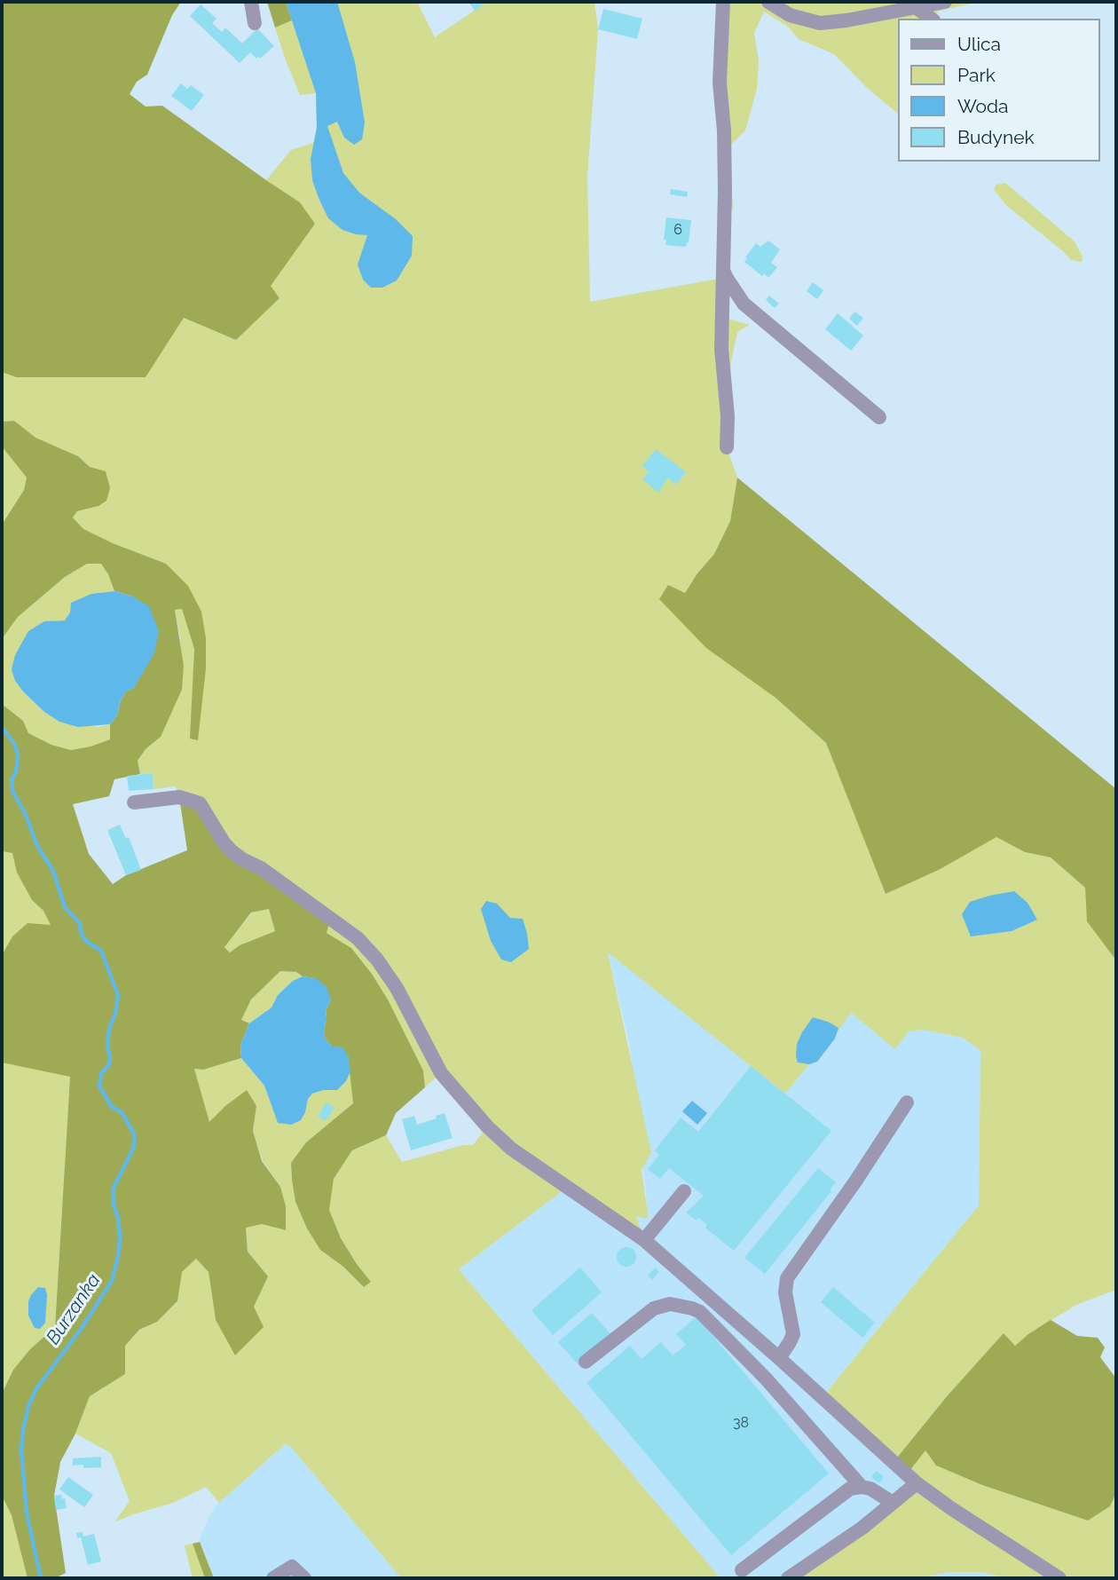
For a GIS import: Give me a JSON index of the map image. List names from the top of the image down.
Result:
{
  "water": ["Burzanka"],
  "house_numbers": ["6", "38"],
  "legend": [
    "Ulica",
    "Park",
    "Woda",
    "Budynek"
  ]
}
